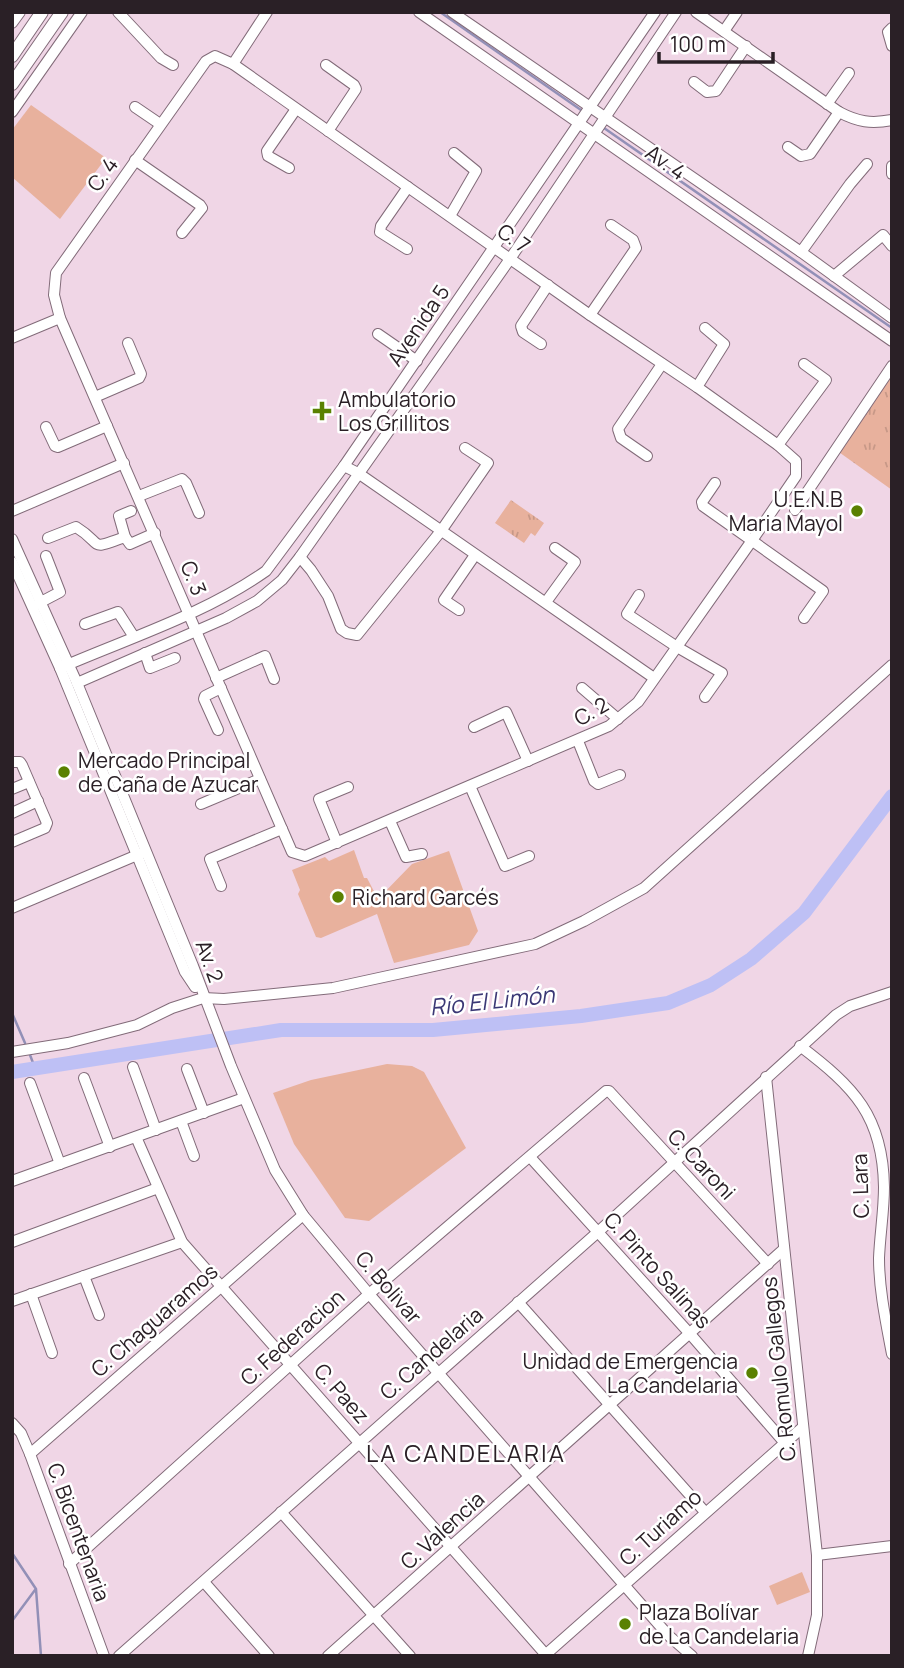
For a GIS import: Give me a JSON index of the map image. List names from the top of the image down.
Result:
{
  "streets": {
    "street": [
      "Av. 4",
      "C. 4",
      "C. 7",
      "Avenida 5",
      "C. 3",
      "C. 2",
      "Av. 2",
      "C. Caroni",
      "C. Lara",
      "C. Pinto Salinas",
      "C. Bolivar",
      "C. Chaguaramos",
      "C. Federacion",
      "C. Candelaria",
      "C. Romulo Gallegos",
      "C. Paez",
      "C. Turiamo",
      "C. Valencia",
      "C. Bicentenaria"
    ]
  },
  "crossings": [
    ["Av. 4", "Avenida 5"],
    ["C. 4", "C. 7"],
    ["C. 4", "C. 3"],
    ["C. 7", "Avenida 5"],
    ["C. 7", "C. 2"],
    ["Avenida 5", "C. 3"],
    ["Avenida 5", "Av. 2"],
    ["C. 3", "C. 2"],
    ["Av. 2", "C. Bolivar"],
    ["C. Caroni", "C. Federacion"],
    ["C. Caroni", "C. Candelaria"],
    ["C. Caroni", "C. Valencia"],
    ["C. Pinto Salinas", "C. Federacion"],
    ["C. Pinto Salinas", "C. Candelaria"],
    ["C. Pinto Salinas", "C. Turiamo"],
    ["C. Pinto Salinas", "C. Valencia"],
    ["C. Bolivar", "C. Chaguaramos"],
    ["C. Bolivar", "C. Federacion"],
    ["C. Bolivar", "C. Candelaria"],
    ["C. Bolivar", "C. Turiamo"],
    ["C. Bolivar", "C. Valencia"],
    ["C. Chaguaramos", "C. Paez"],
    ["C. Chaguaramos", "C. Bicentenaria"],
    ["C. Federacion", "C. Paez"],
    ["C. Federacion", "C. Bicentenaria"],
    ["C. Candelaria", "C. Romulo Gallegos"],
    ["C. Candelaria", "C. Paez"],
    ["C. Romulo Gallegos", "C. Turiamo"],
    ["C. Romulo Gallegos", "C. Valencia"],
    ["C. Paez", "C. Turiamo"],
    ["C. Paez", "C. Valencia"]
  ],
  "districts": ["LA CANDELARIA"],
  "water": ["Río El Limón"],
  "places": {
    "health": ["Ambulatorio Los Grillitos"],
    "other": [
      "U.E.N.B Maria Mayol",
      "Mercado Principal de Caña de Azucar",
      "Richard Garcés",
      "Unidad de Emergencia La Candelaria",
      "Plaza Bolívar de La Candelaria"
    ]
  },
  "scale_bar": "100 m"
}
